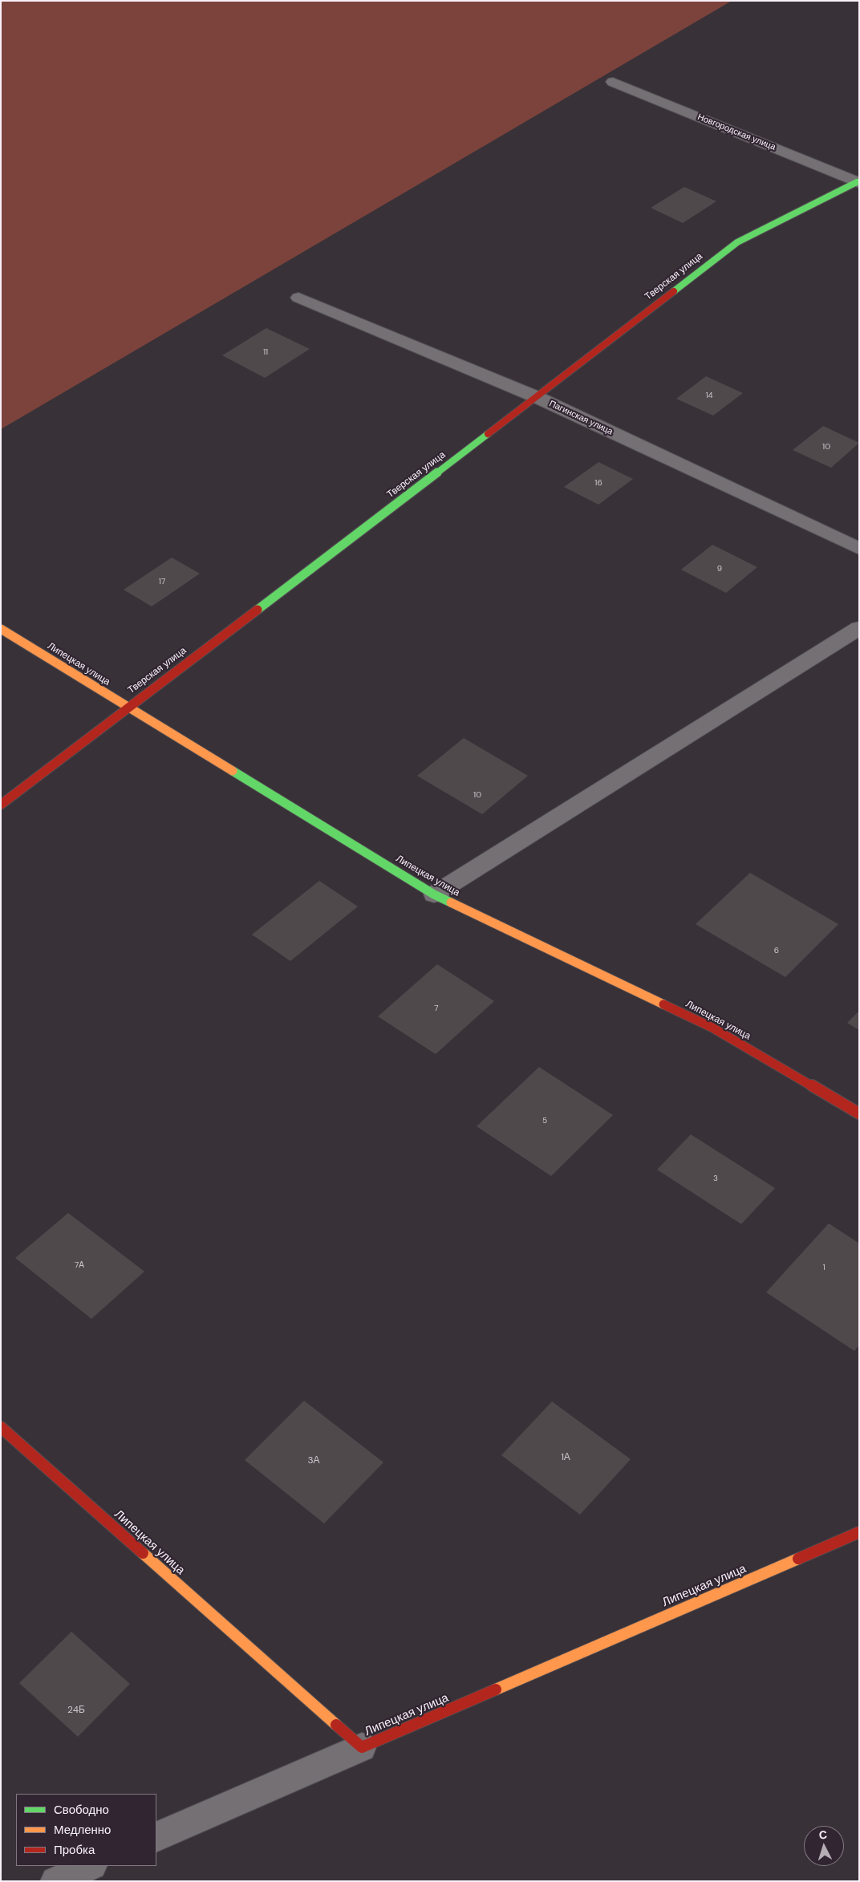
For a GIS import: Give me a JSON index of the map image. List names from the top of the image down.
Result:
{
  "streets": {
    "street": [
      "Новгородская улица",
      "Тверская улица",
      "Пагинская улица",
      "Липецкая улица"
    ]
  },
  "crossings": [
    ["Новгородская улица", "Тверская улица"],
    ["Тверская улица", "Пагинская улица"],
    ["Тверская улица", "Липецкая улица"]
  ],
  "house_numbers": [
    "11",
    "14",
    "10",
    "16",
    "9",
    "17",
    "10",
    "6",
    "7",
    "5",
    "3",
    "7А",
    "1",
    "1А",
    "3А",
    "24Б"
  ],
  "legend": ["Свободно", "Медленно", "Пробка"],
  "north": "top"
}
